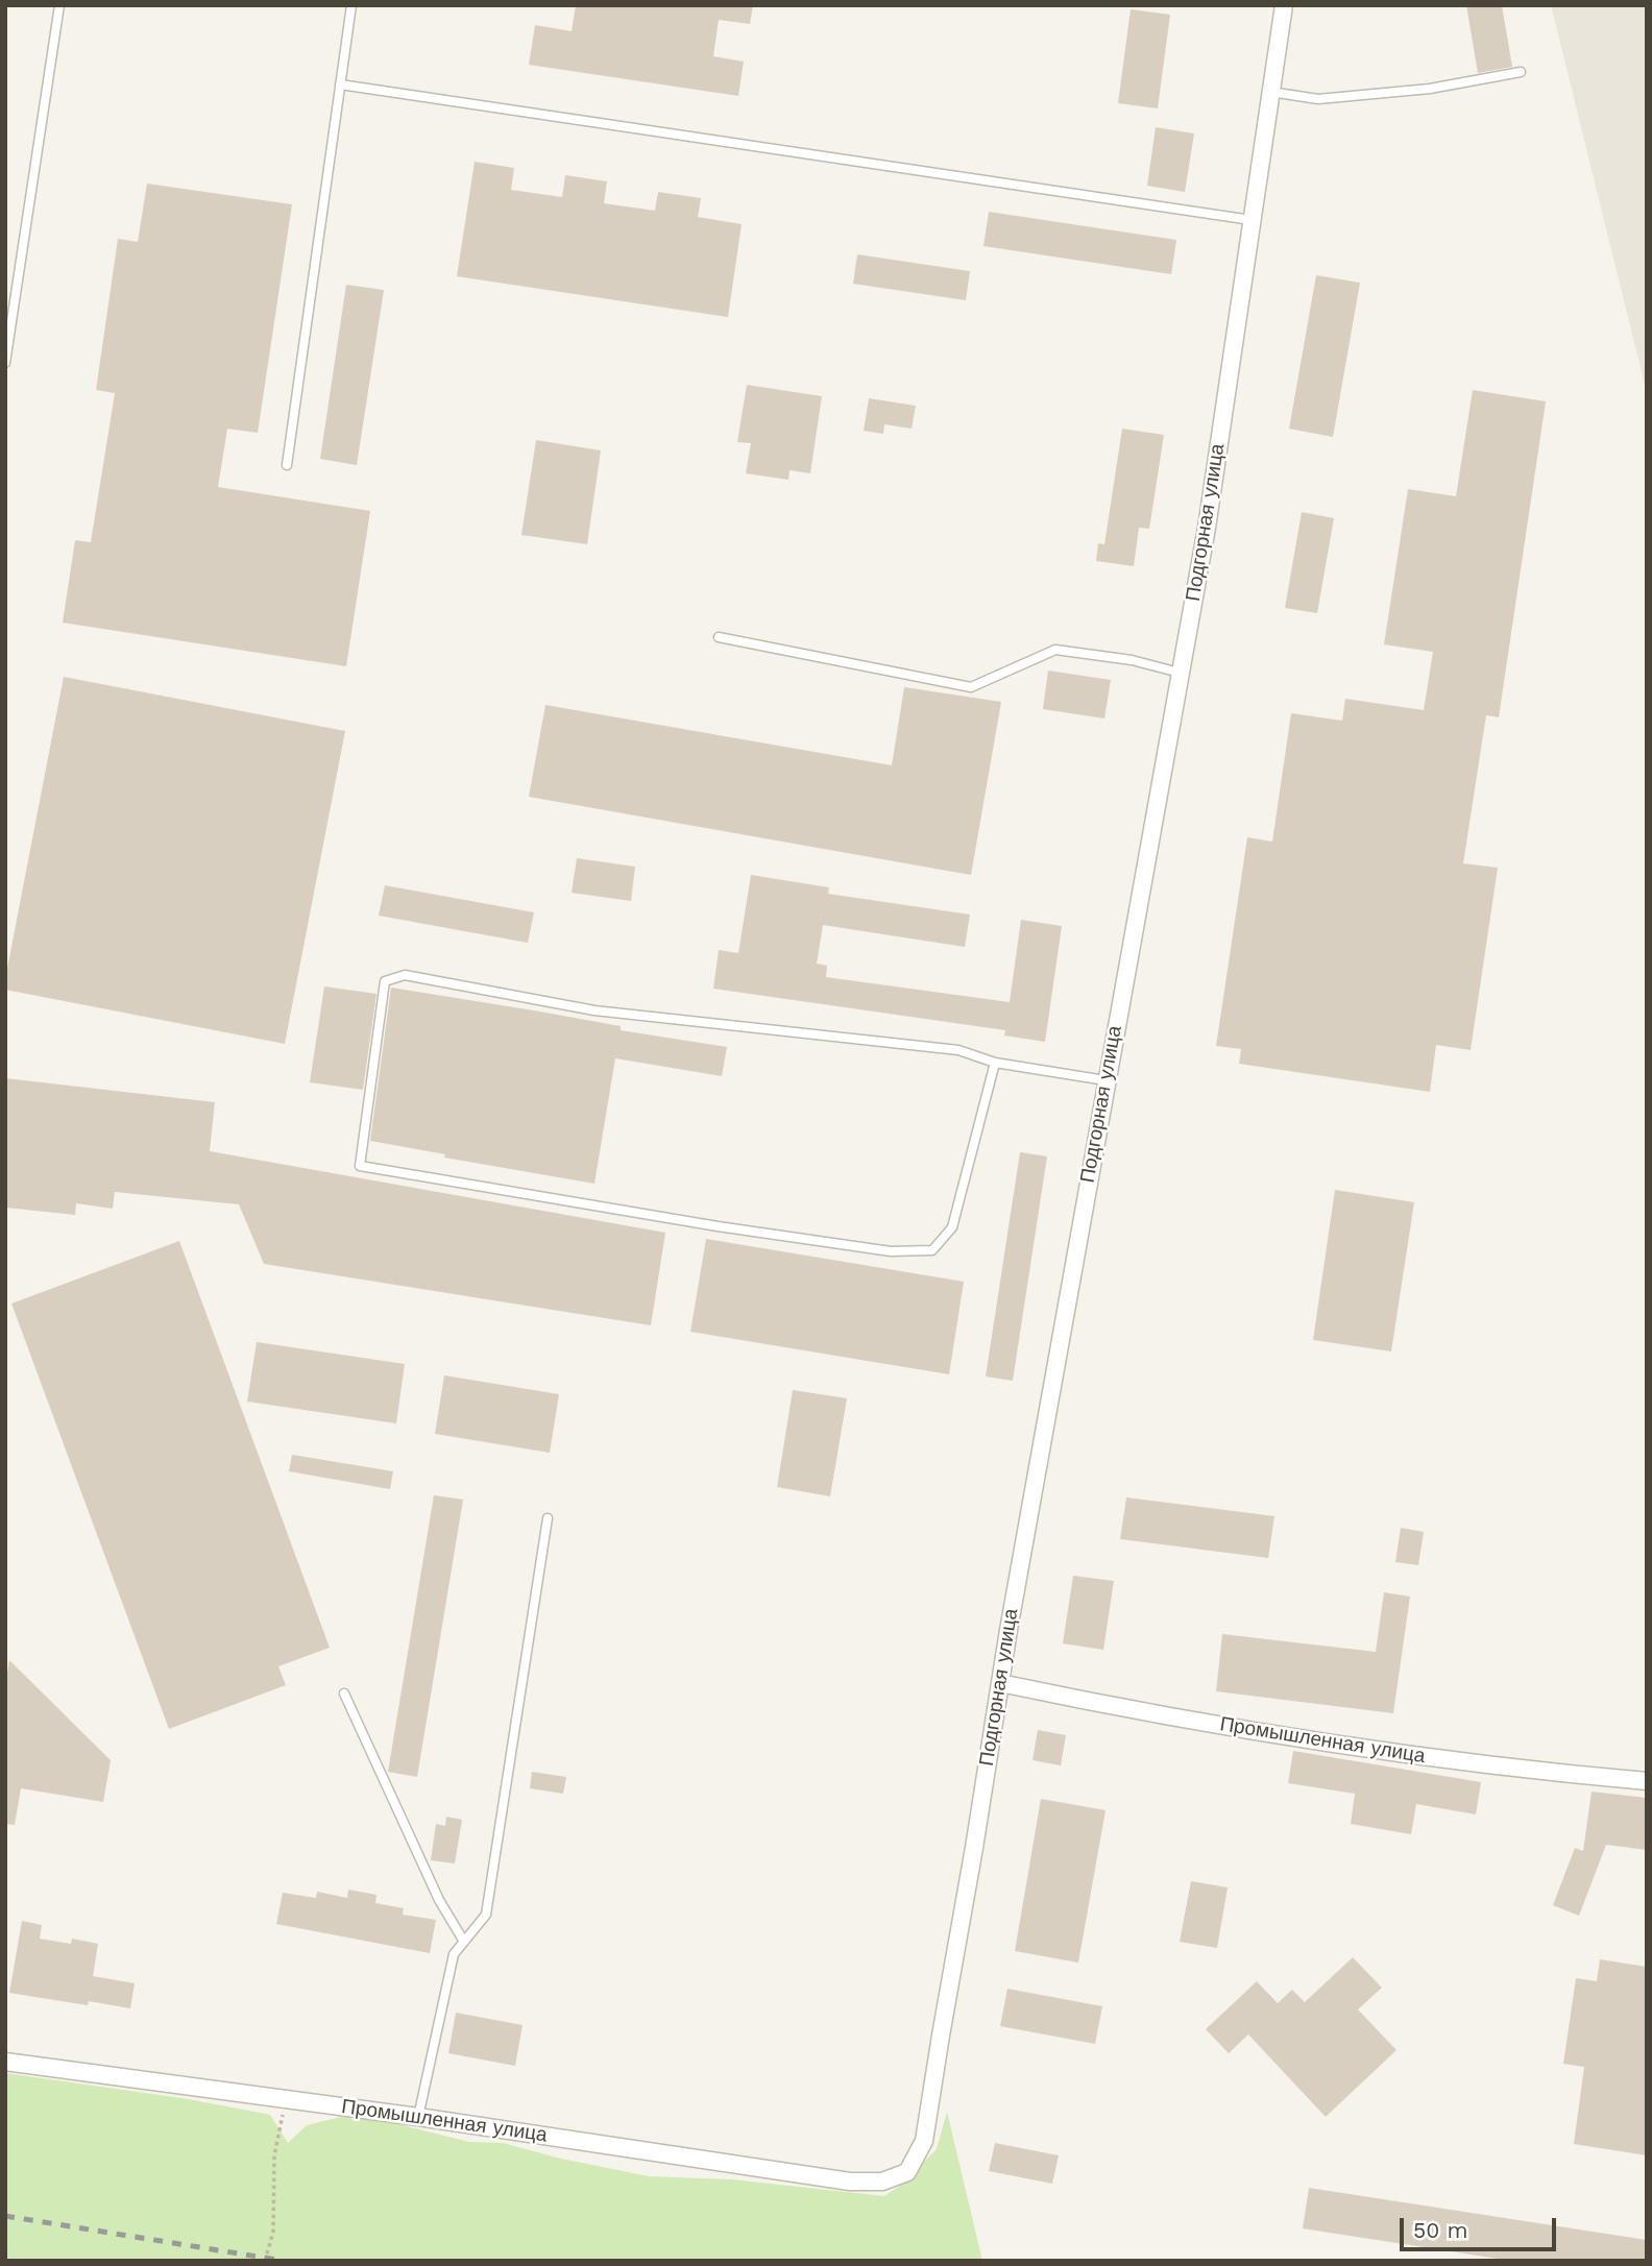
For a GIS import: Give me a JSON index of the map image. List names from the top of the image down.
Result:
{
  "streets": {
    "street": ["Подгорная улица", "Промышленная улица"]
  },
  "crossings": [
    ["Подгорная улица", "Промышленная улица"]
  ],
  "scale_bar": "50 m"
}
